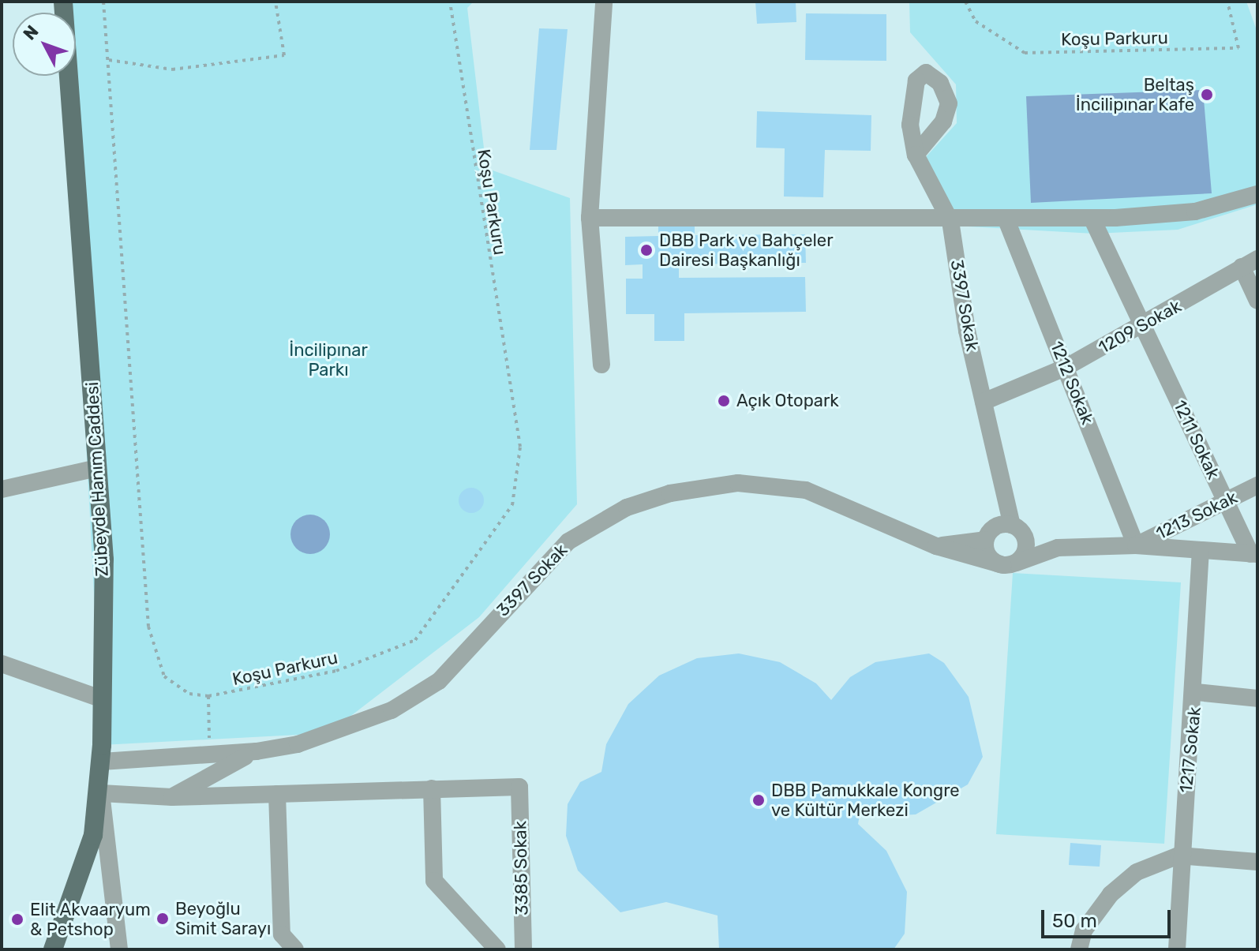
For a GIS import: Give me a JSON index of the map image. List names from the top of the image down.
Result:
{
  "streets": {
    "main road": ["Zübeyde Hanım Caddesi"],
    "street": [
      "3397 Sokak",
      "1209 Sokak",
      "1212 Sokak",
      "1211 Sokak",
      "1213 Sokak",
      "1217 Sokak",
      "3385 Sokak"
    ],
    "path": ["Koşu Parkuru"]
  },
  "crossings": [
    ["3397 Sokak", "1209 Sokak"],
    ["1209 Sokak", "1212 Sokak"],
    ["1209 Sokak", "1211 Sokak"],
    ["1212 Sokak", "1213 Sokak"],
    ["1211 Sokak", "1213 Sokak"]
  ],
  "parks": ["İncilipınar Parkı"],
  "places": [
    "Beltaş İncilipınar Kafe",
    "DBB Park ve Bahçeler Dairesi Başkanlığı",
    "Açık Otopark",
    "DBB Pamukkale Kongre ve Kültür Merkezi",
    "Beyoğlu Simit Sarayı",
    "Elit Akvaaryum & Petshop"
  ],
  "scale_bar": "50 m",
  "north": "top left"
}
